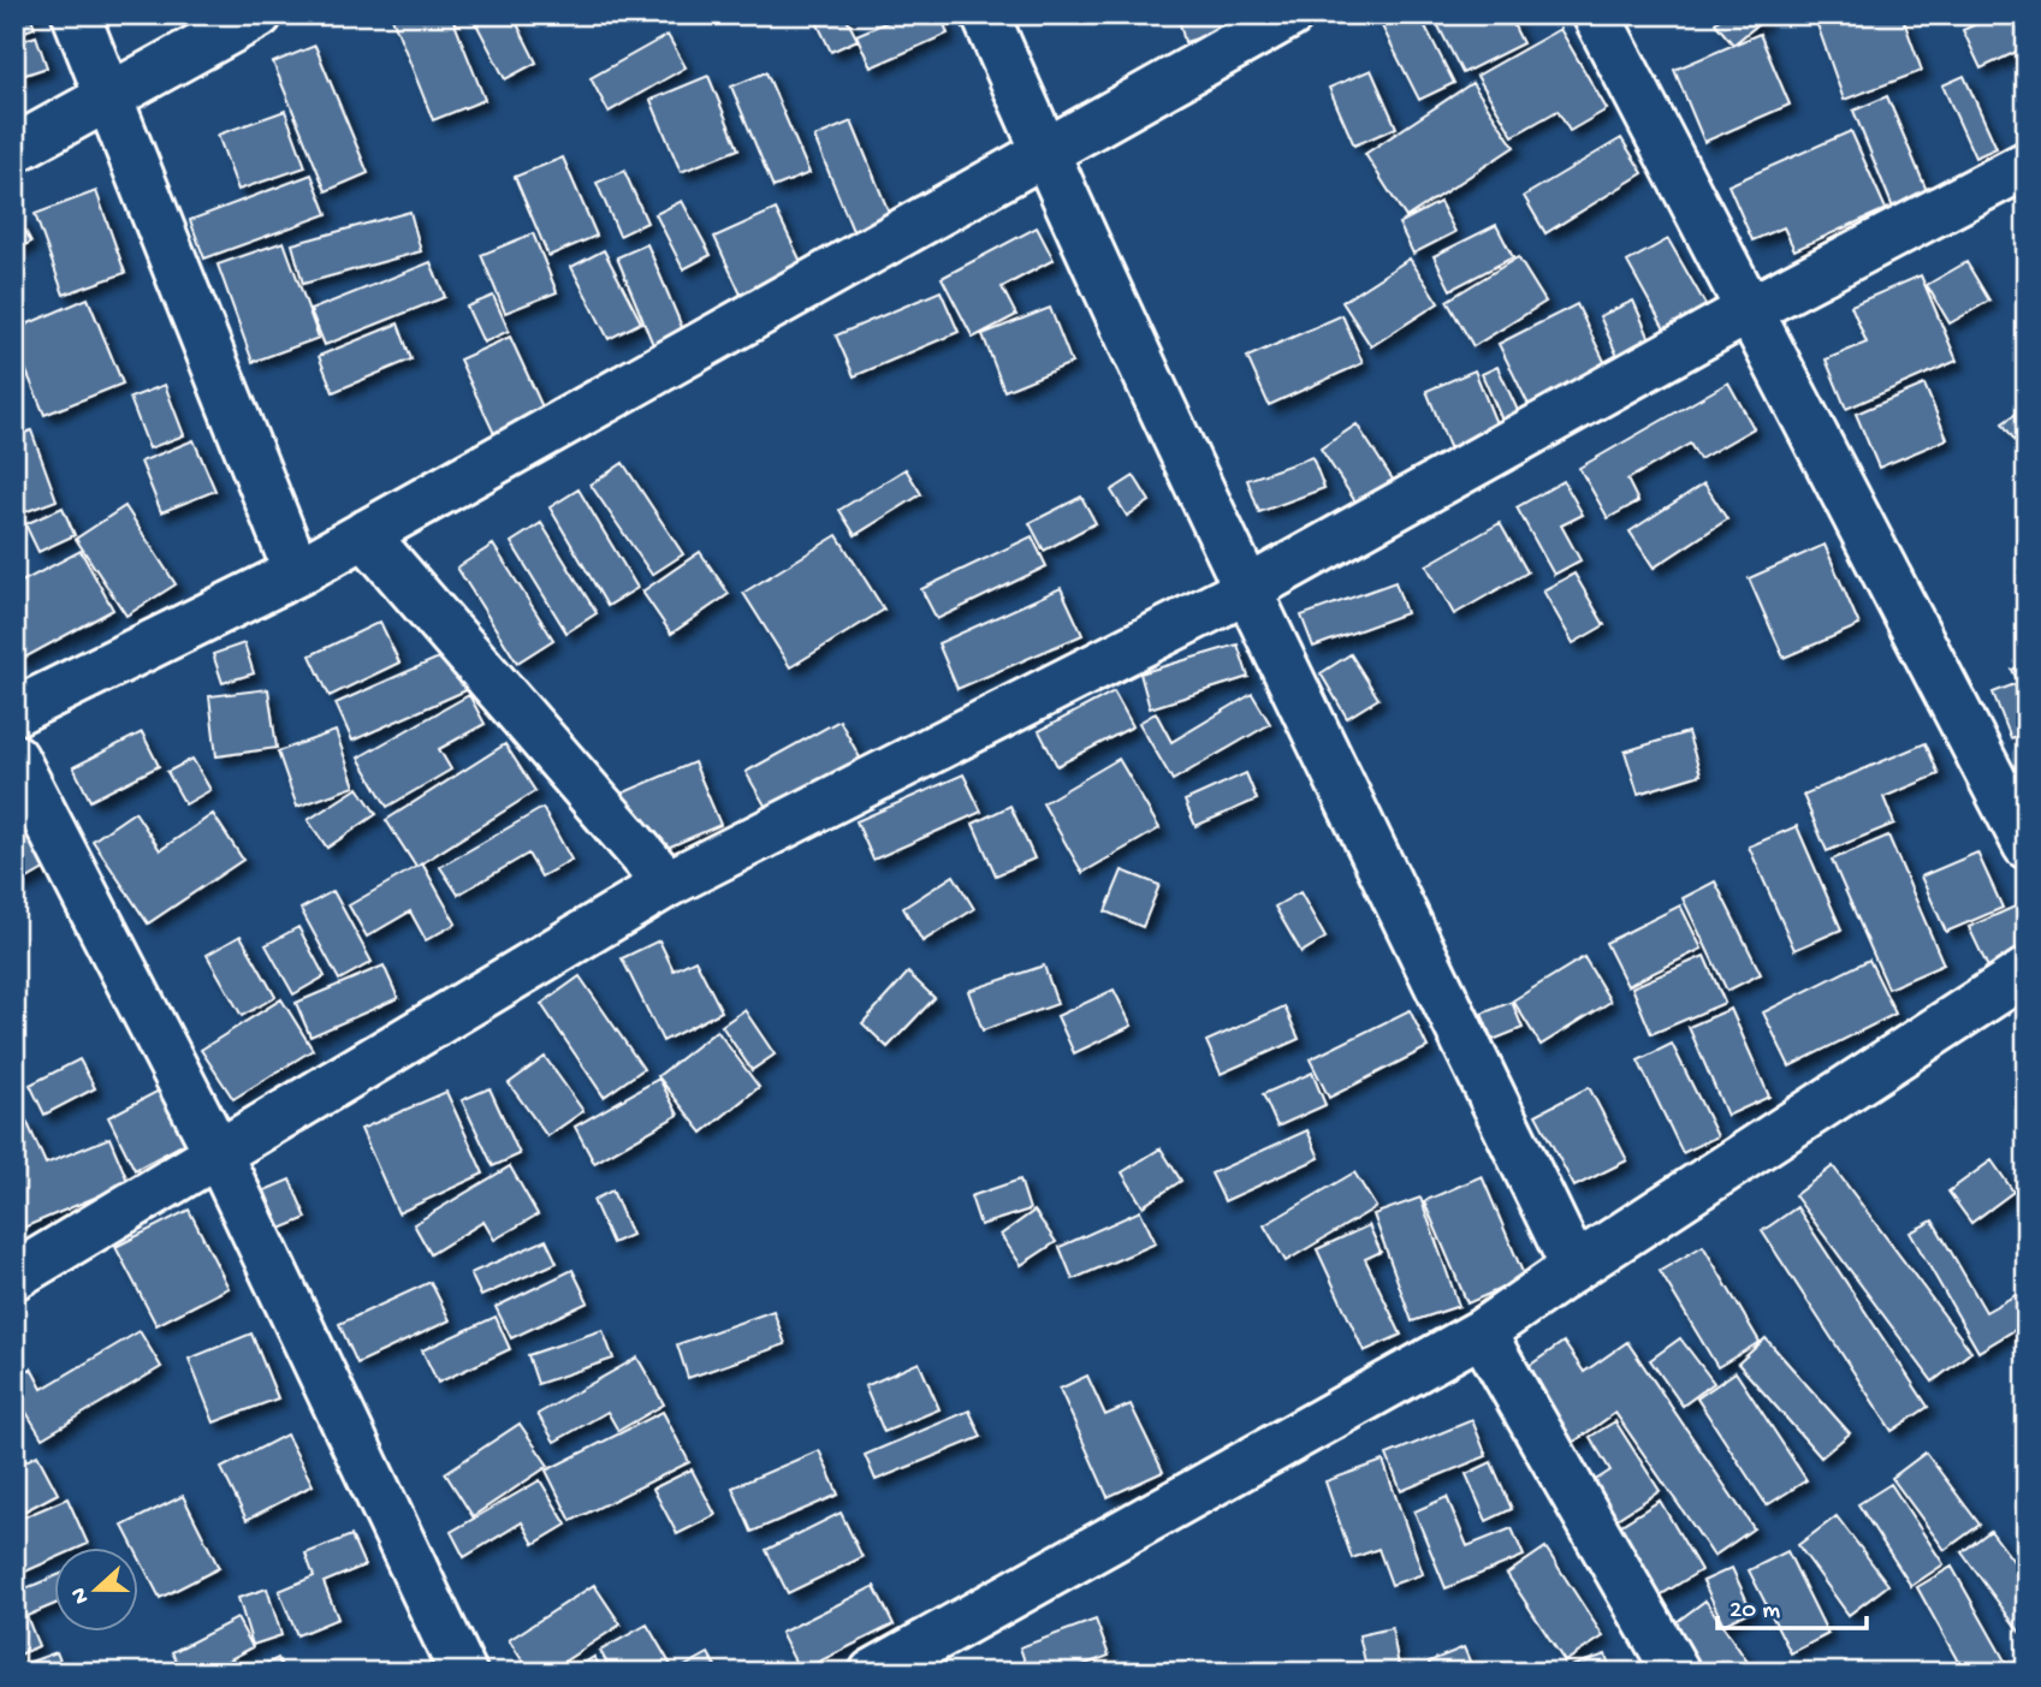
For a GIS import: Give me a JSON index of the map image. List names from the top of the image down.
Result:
{
  "scale_bar": "20 m",
  "north": "left"
}
